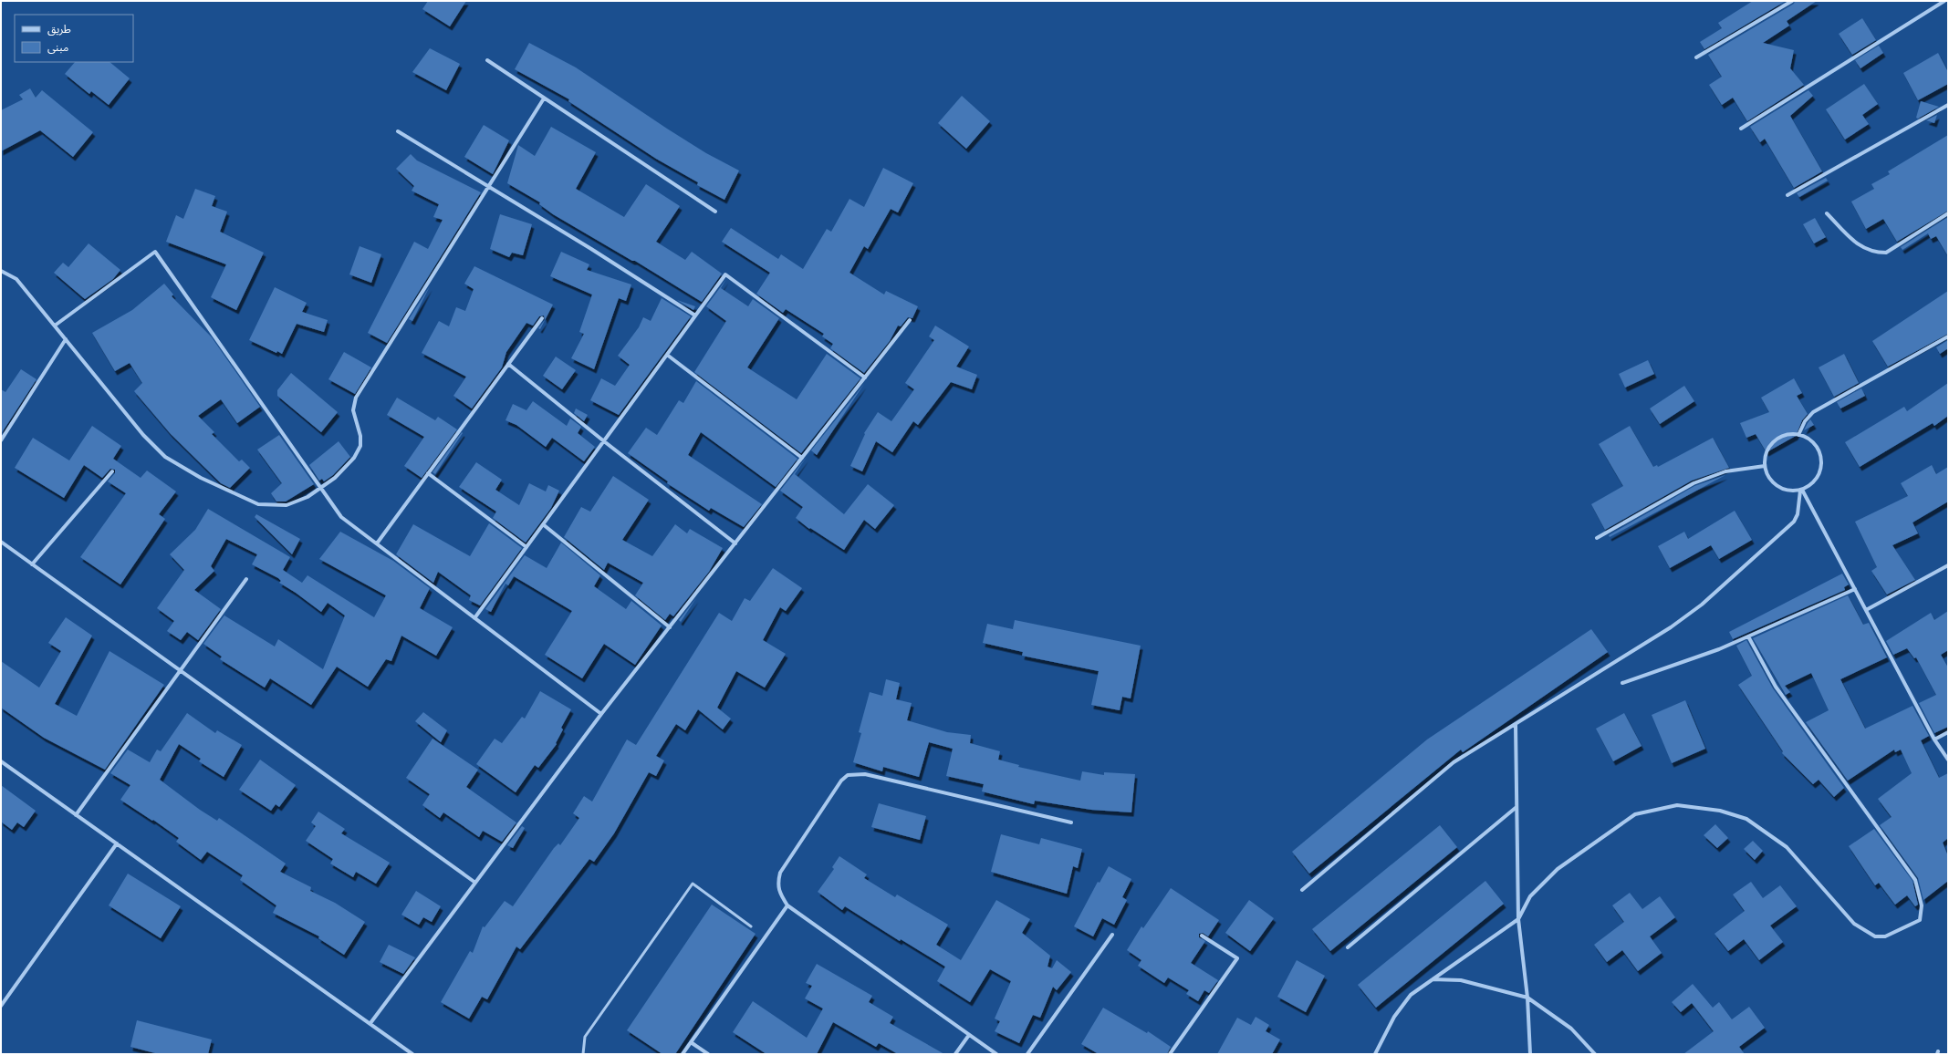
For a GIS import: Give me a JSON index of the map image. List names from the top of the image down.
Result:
{
  "legend": ["طريق", "مبنى"]
}
